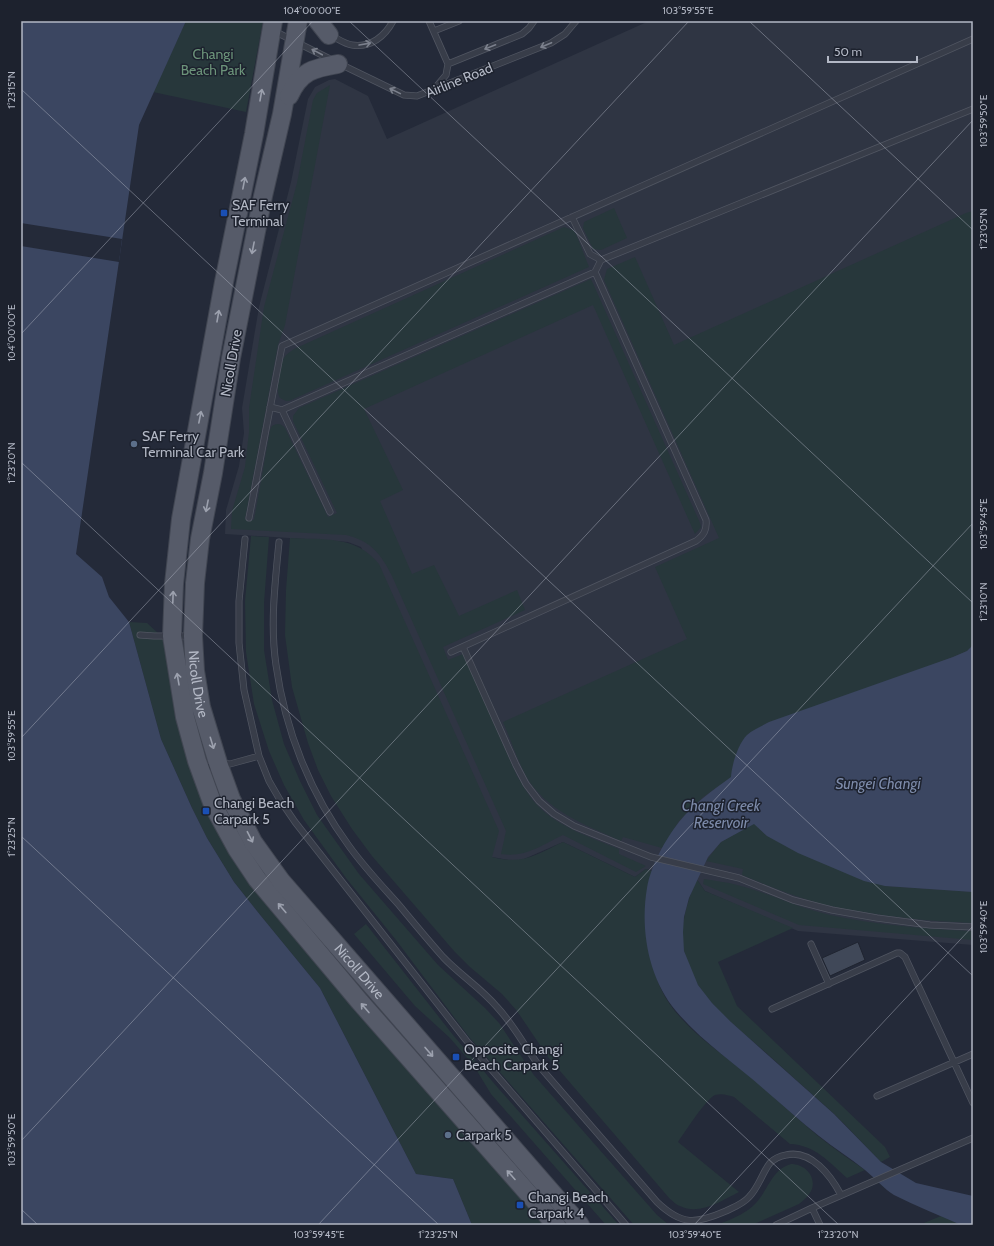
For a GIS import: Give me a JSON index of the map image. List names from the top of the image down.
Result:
{
  "streets": {
    "main road": ["Nicoll Drive"],
    "lane": ["Airline Road"]
  },
  "crossings": [
    ["Airline Road", "Nicoll Drive"]
  ],
  "water": ["Sungei Changi", "Changi Creek Reservoir"],
  "parks": ["Changi Beach Park"],
  "places": {
    "transit": [
      "SAF Ferry Terminal",
      "Changi Beach Carpark 5",
      "Opposite Changi Beach Carpark 5",
      "Changi Beach Carpark 4"
    ],
    "other": ["SAF Ferry Terminal Car Park", "Carpark 5"]
  },
  "scale_bar": "50 m",
  "coordinates": [
    "104°00'00\"E",
    "103°59'55\"E",
    "1°23'15\"N",
    "103°59'50\"E",
    "1°23'05\"N",
    "1°23'20\"N",
    "103°59'45\"E",
    "1°23'10\"N",
    "1°23'25\"N",
    "103°59'40\"E"
  ]
}
